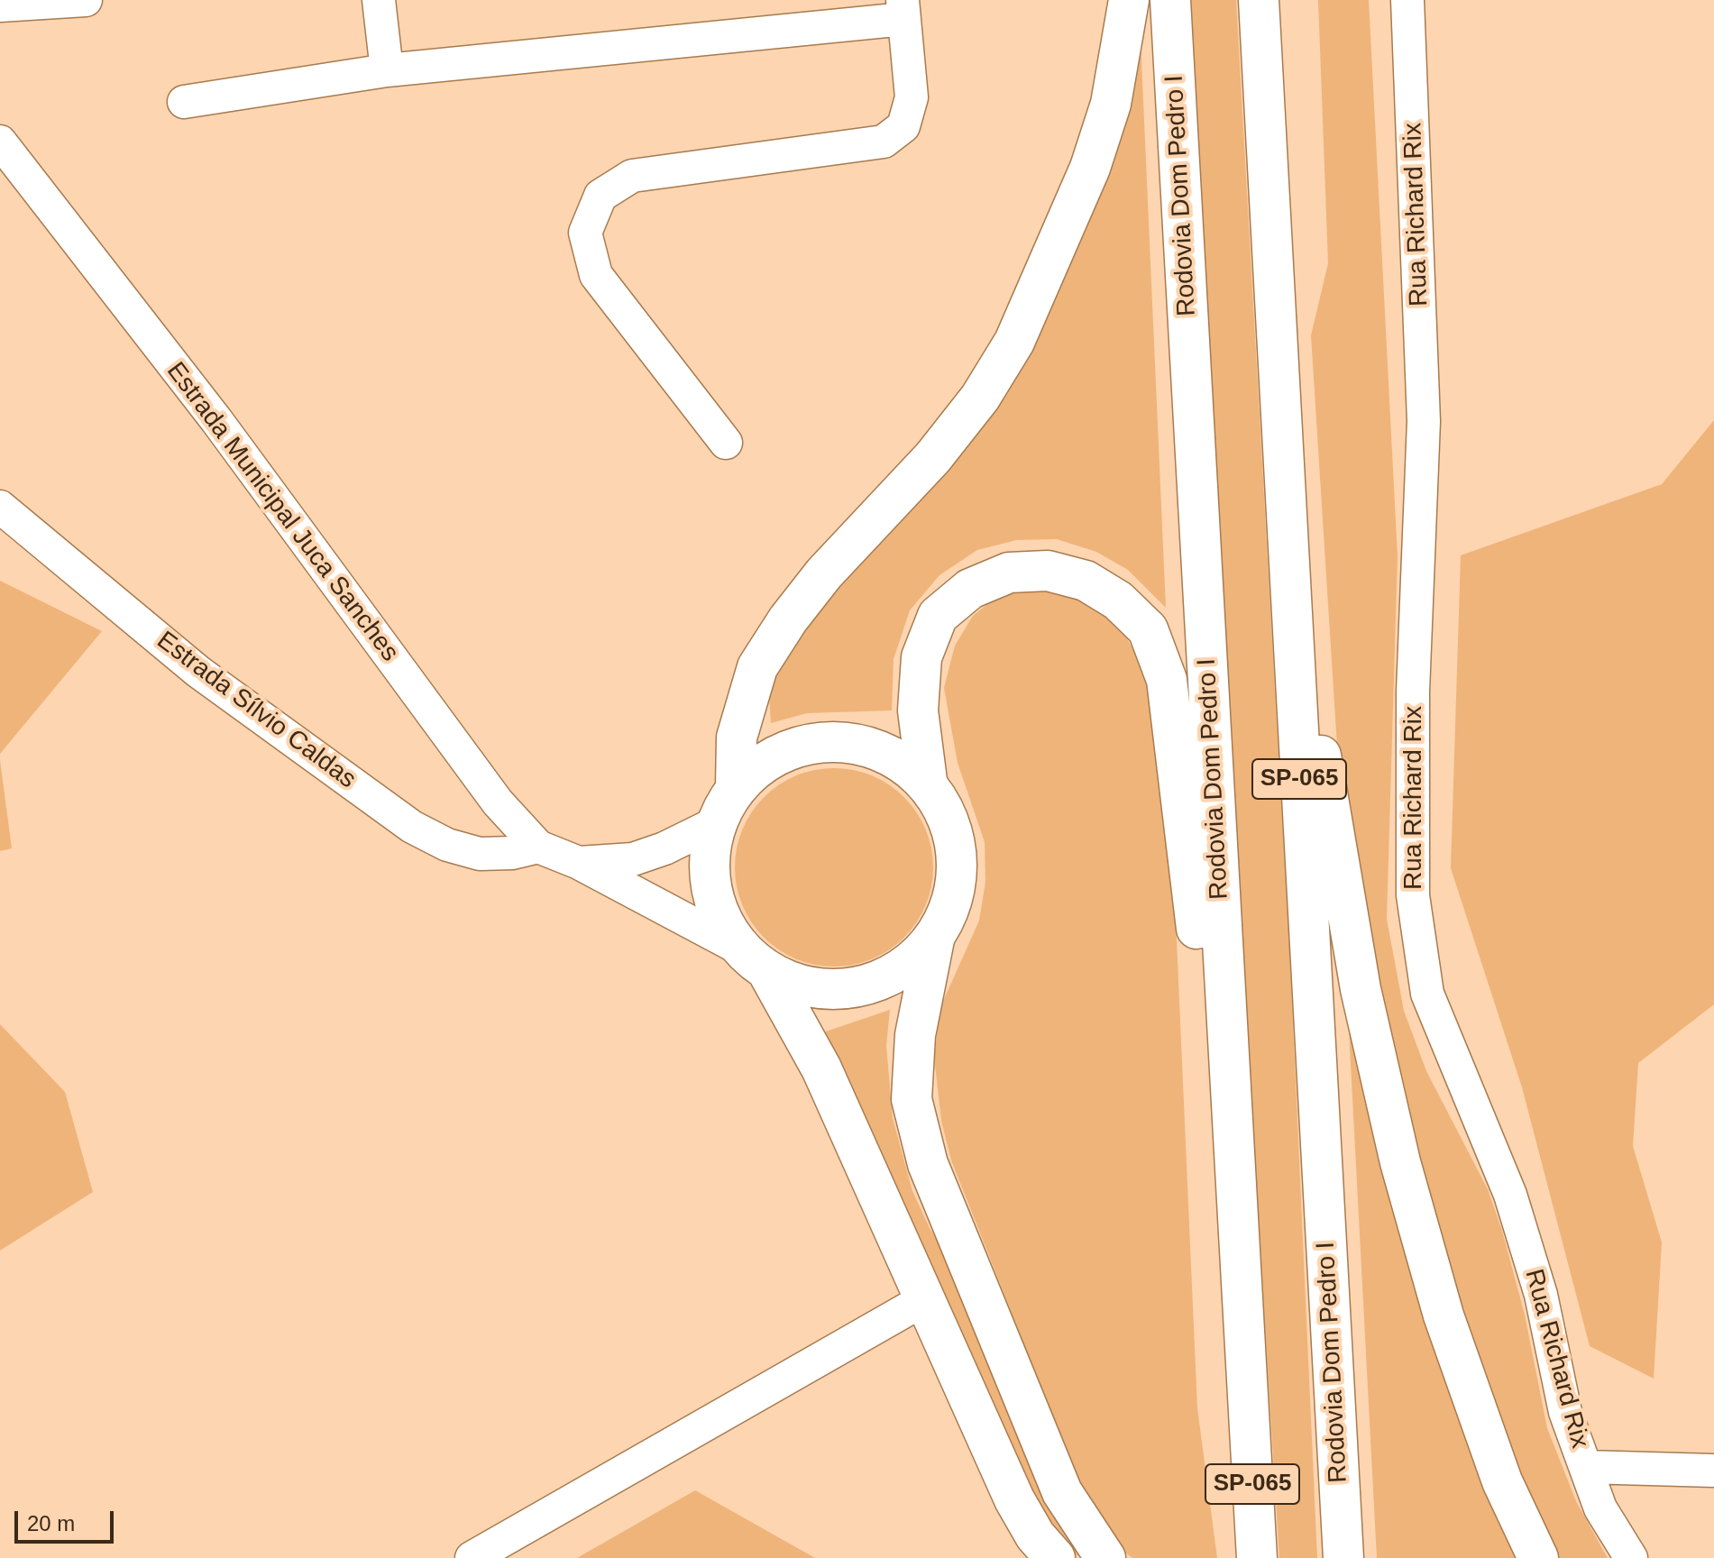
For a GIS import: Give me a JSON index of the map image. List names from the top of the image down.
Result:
{
  "streets": {
    "main road": ["Rodovia Dom Pedro I", "SP-065"],
    "street": ["Rua Richard Rix", "Estrada Municipal Juca Sanches", "Estrada Sílvio Caldas"]
  },
  "crossings": [
    ["Estrada Municipal Juca Sanches", "Estrada Sílvio Caldas"]
  ],
  "scale_bar": "20 m"
}
